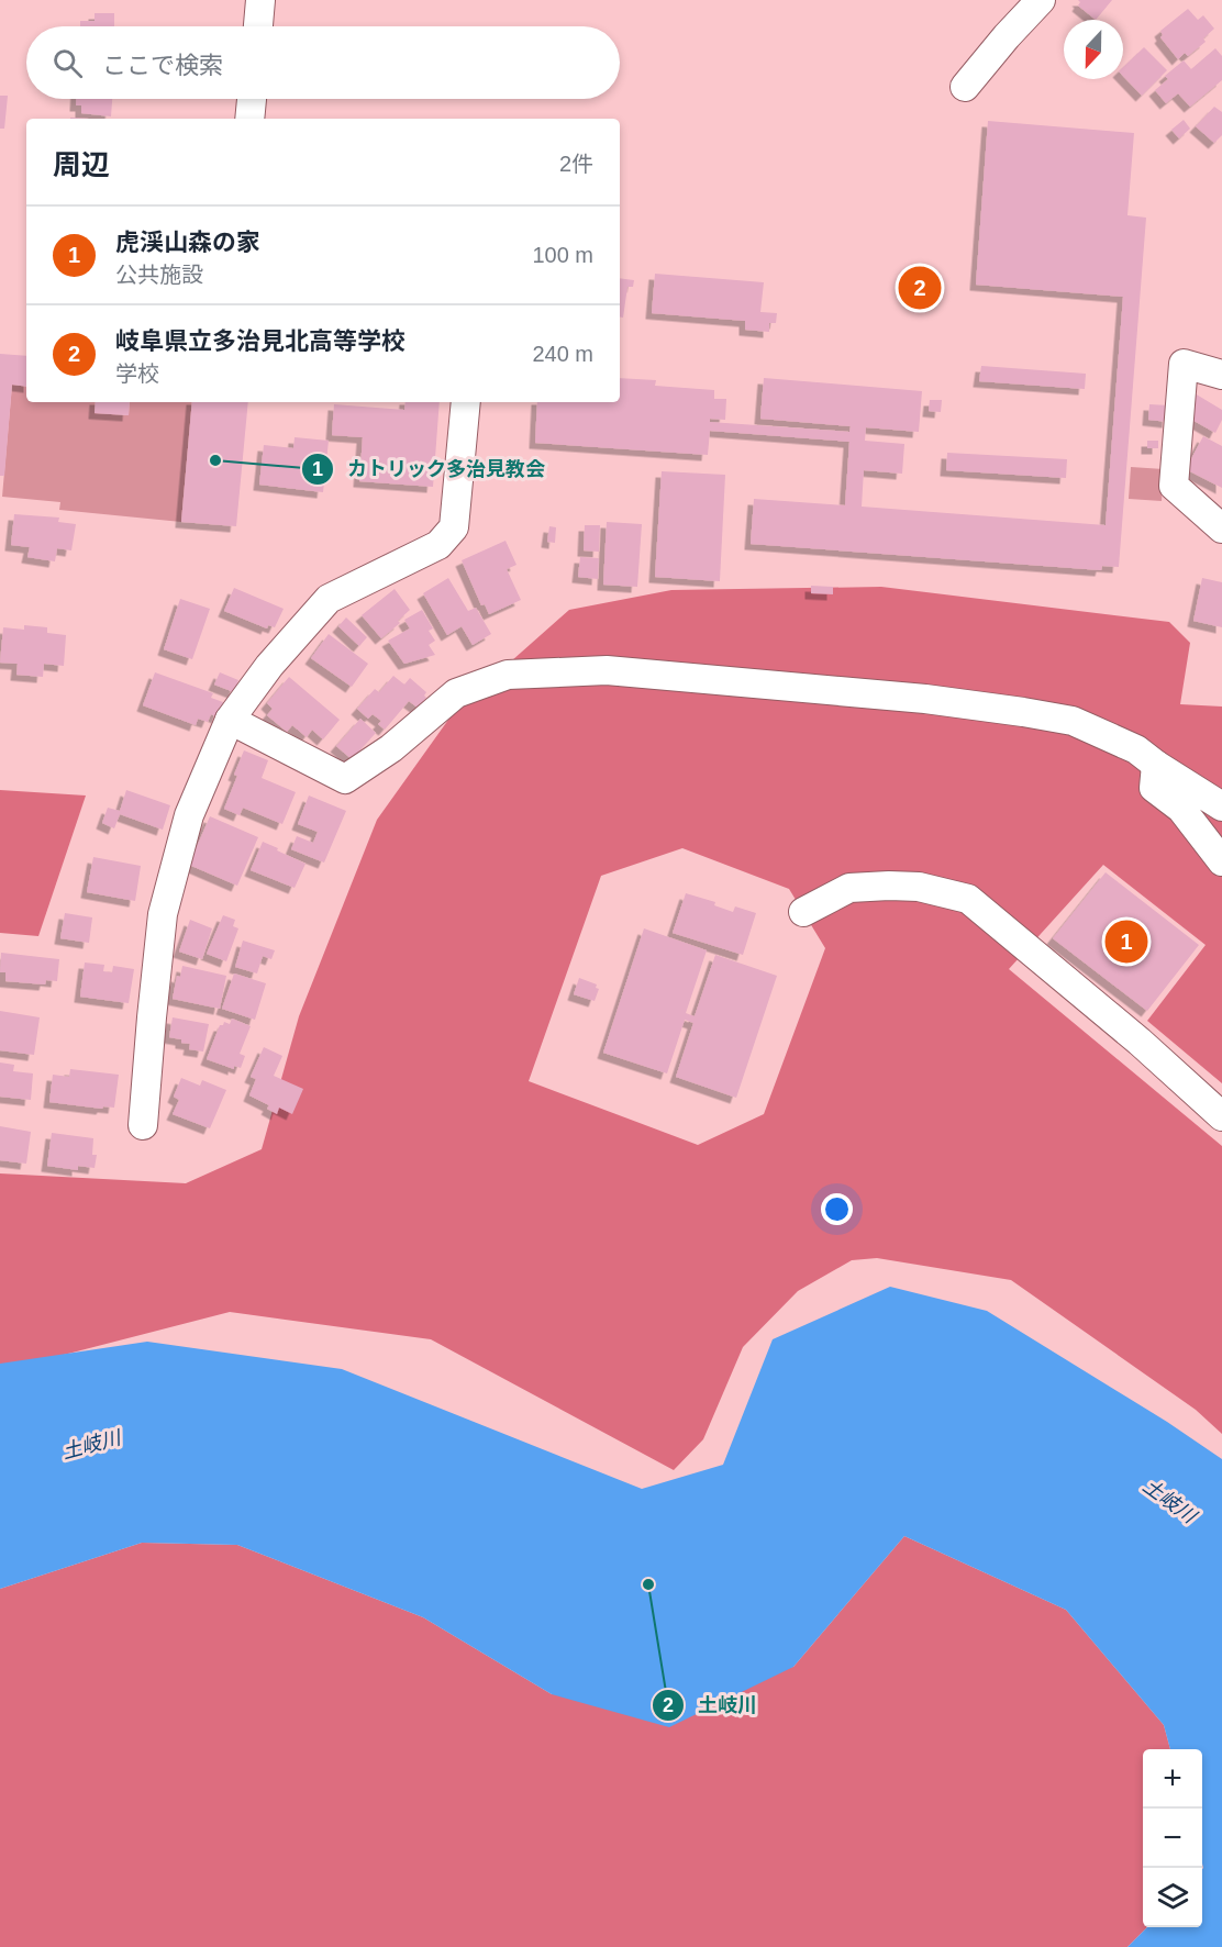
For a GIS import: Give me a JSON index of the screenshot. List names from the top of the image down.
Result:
{
  "water": ["土岐川"],
  "places": ["カトリック多治見教会", "土岐川"],
  "north": "bottom",
  "page": {
    "search": "ここで検索",
    "heading": ["周辺", "2件"],
    "list": [
      {
        "mark": "1",
        "name": "虎渓山森の家",
        "note": "公共施設",
        "value": "100 m"
      },
      {
        "mark": "2",
        "name": "岐阜県立多治見北高等学校",
        "note": "学校",
        "value": "240 m"
      }
    ],
    "pins": ["2", "1"],
    "map_buttons": ["+", "−"]
  }
}
